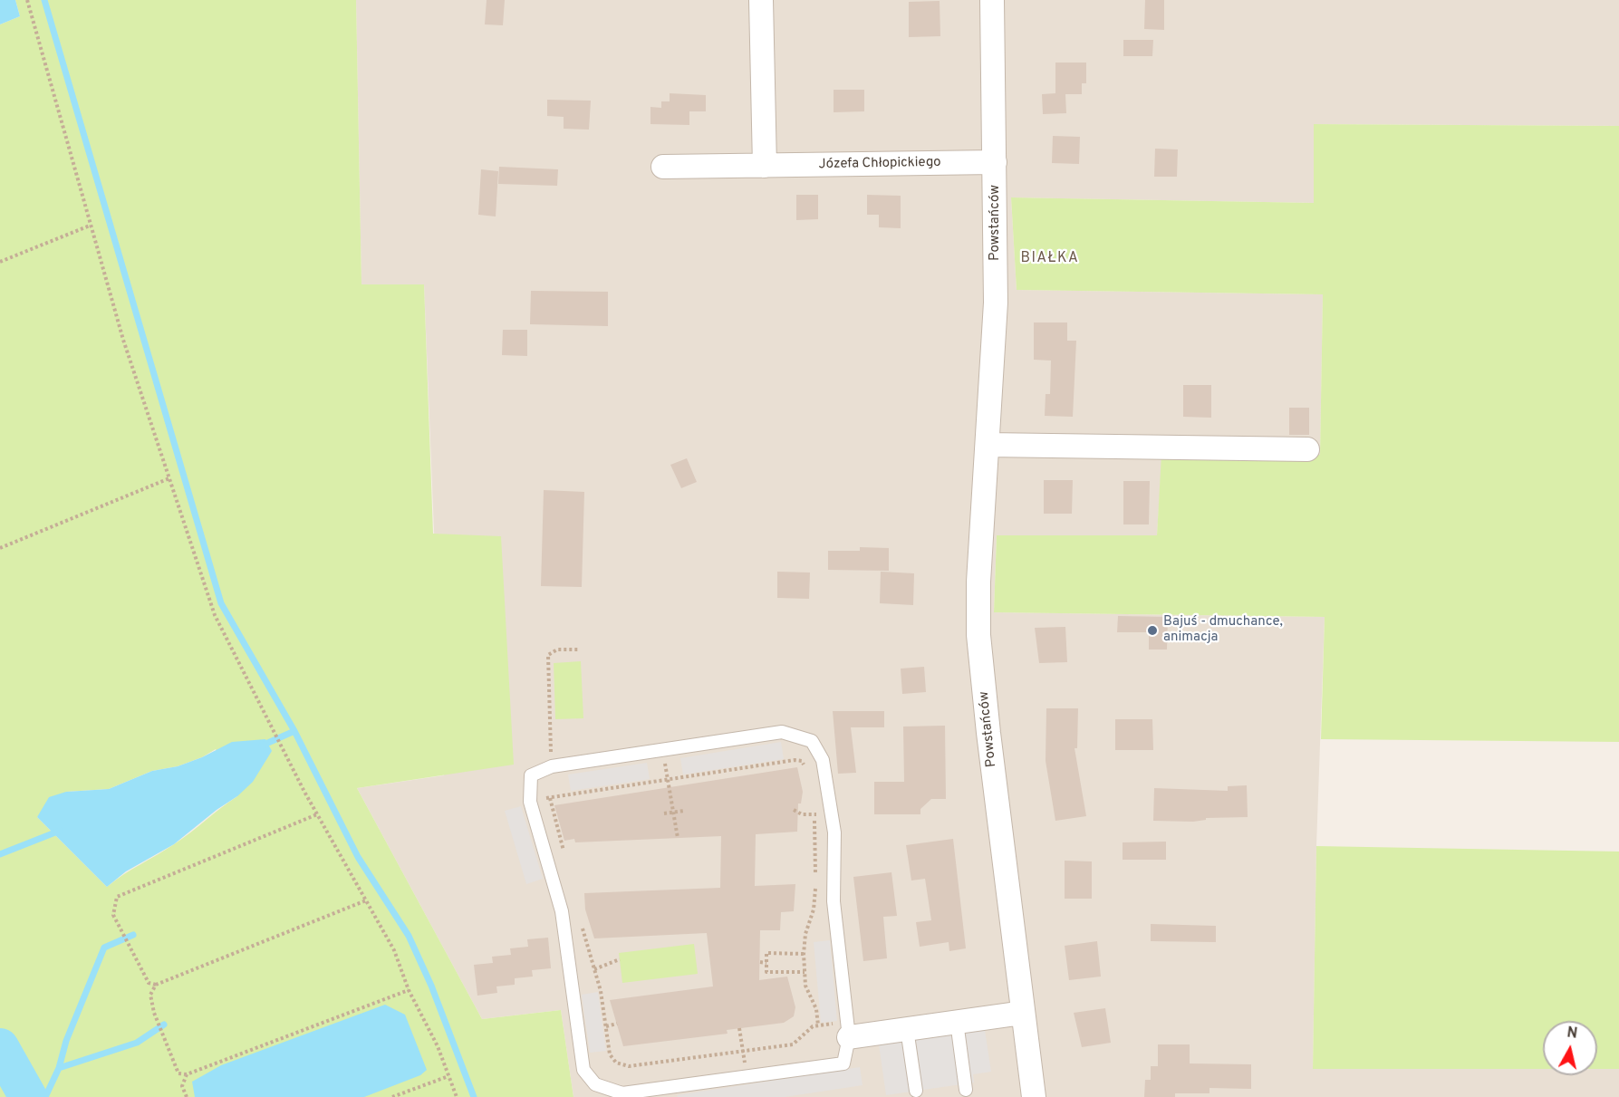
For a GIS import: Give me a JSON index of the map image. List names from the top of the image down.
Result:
{
  "streets": {
    "street": ["Józefa Chłopickiego", "Powstańców"]
  },
  "crossings": [
    ["Józefa Chłopickiego", "Powstańców"]
  ],
  "districts": ["BIAŁKA"],
  "places": ["Bajuś - dmuchance, animacja"],
  "north": "top"
}
